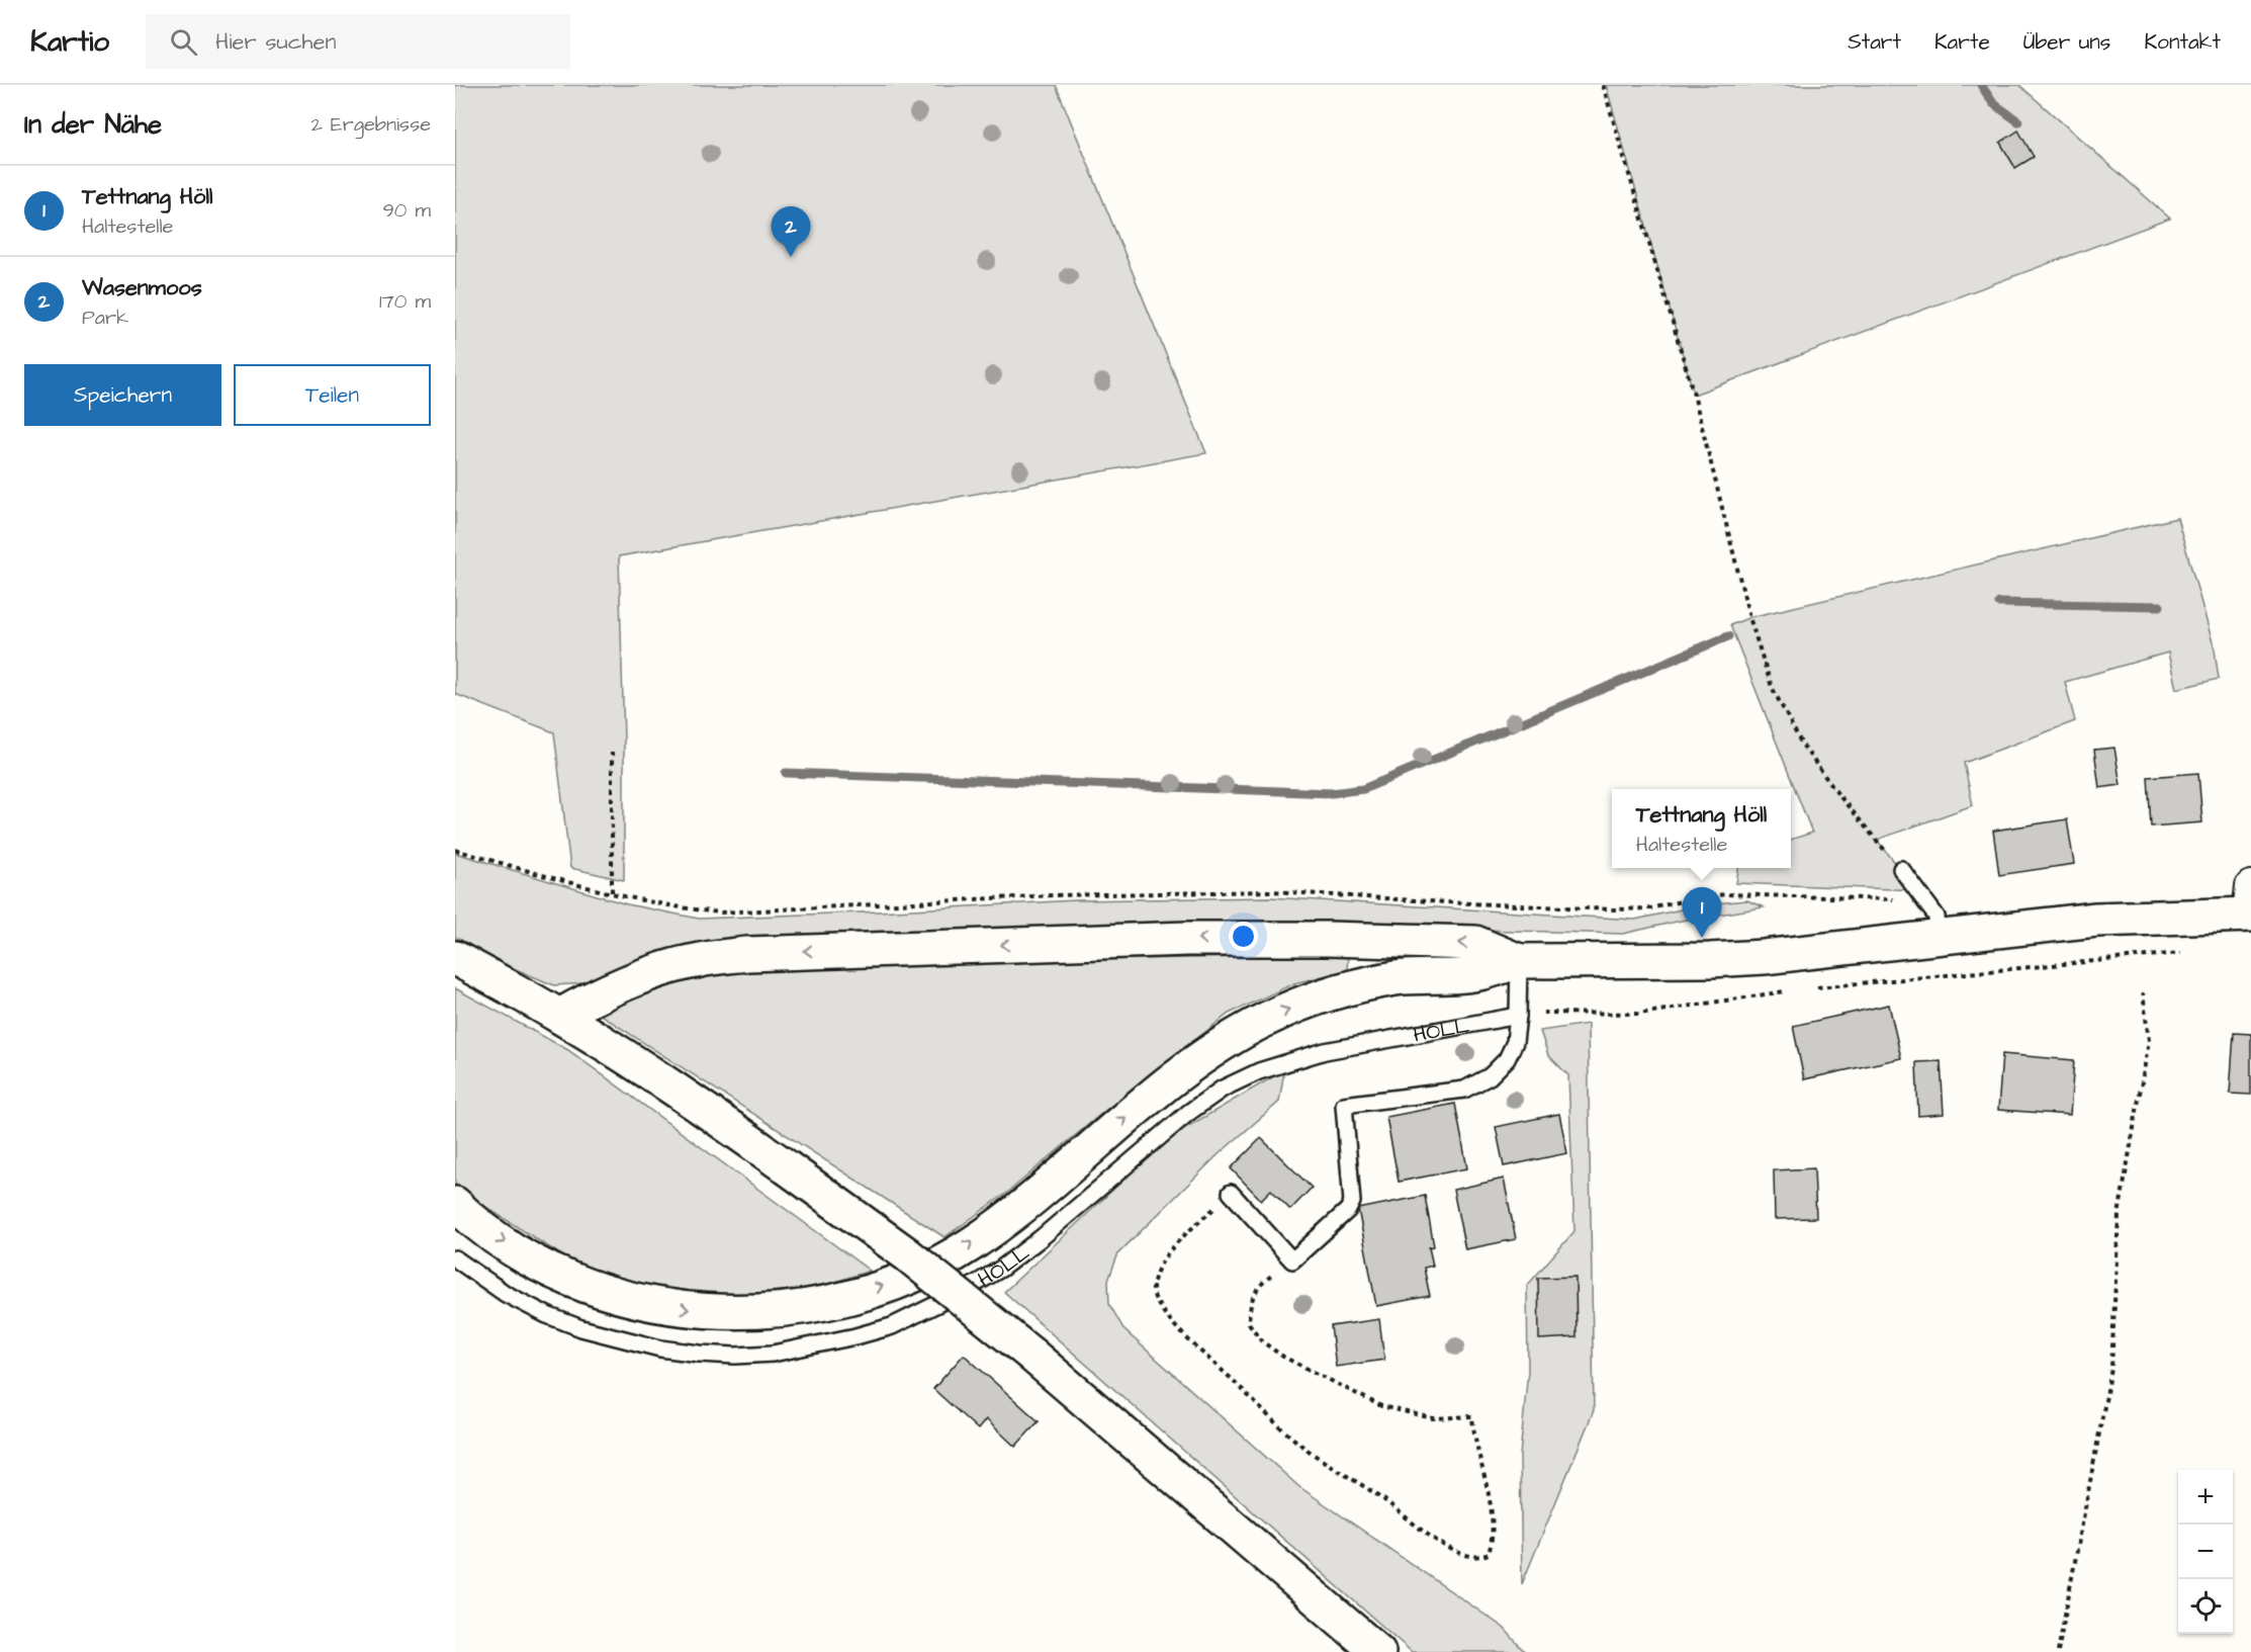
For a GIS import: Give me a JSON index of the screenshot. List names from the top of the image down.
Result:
{
  "streets": {
    "lane": ["HÖLL"]
  },
  "page": {
    "header": "Kartio",
    "search": "Hier suchen",
    "nav": [
      "Start",
      "Karte",
      "Über uns",
      "Kontakt"
    ],
    "heading": ["In der Nähe", "2 Ergebnisse"],
    "list": [
      {
        "mark": "1",
        "name": "Tettnang Höll",
        "note": "Haltestelle",
        "value": "90 m"
      },
      {
        "mark": "2",
        "name": "Wasenmoos",
        "note": "Park",
        "value": "170 m"
      }
    ],
    "pins": ["2", "1"],
    "buttons": ["Speichern", "Teilen"],
    "popup": ["Tettnang Höll", "Haltestelle"],
    "map_buttons": ["+", "−"]
  }
}
